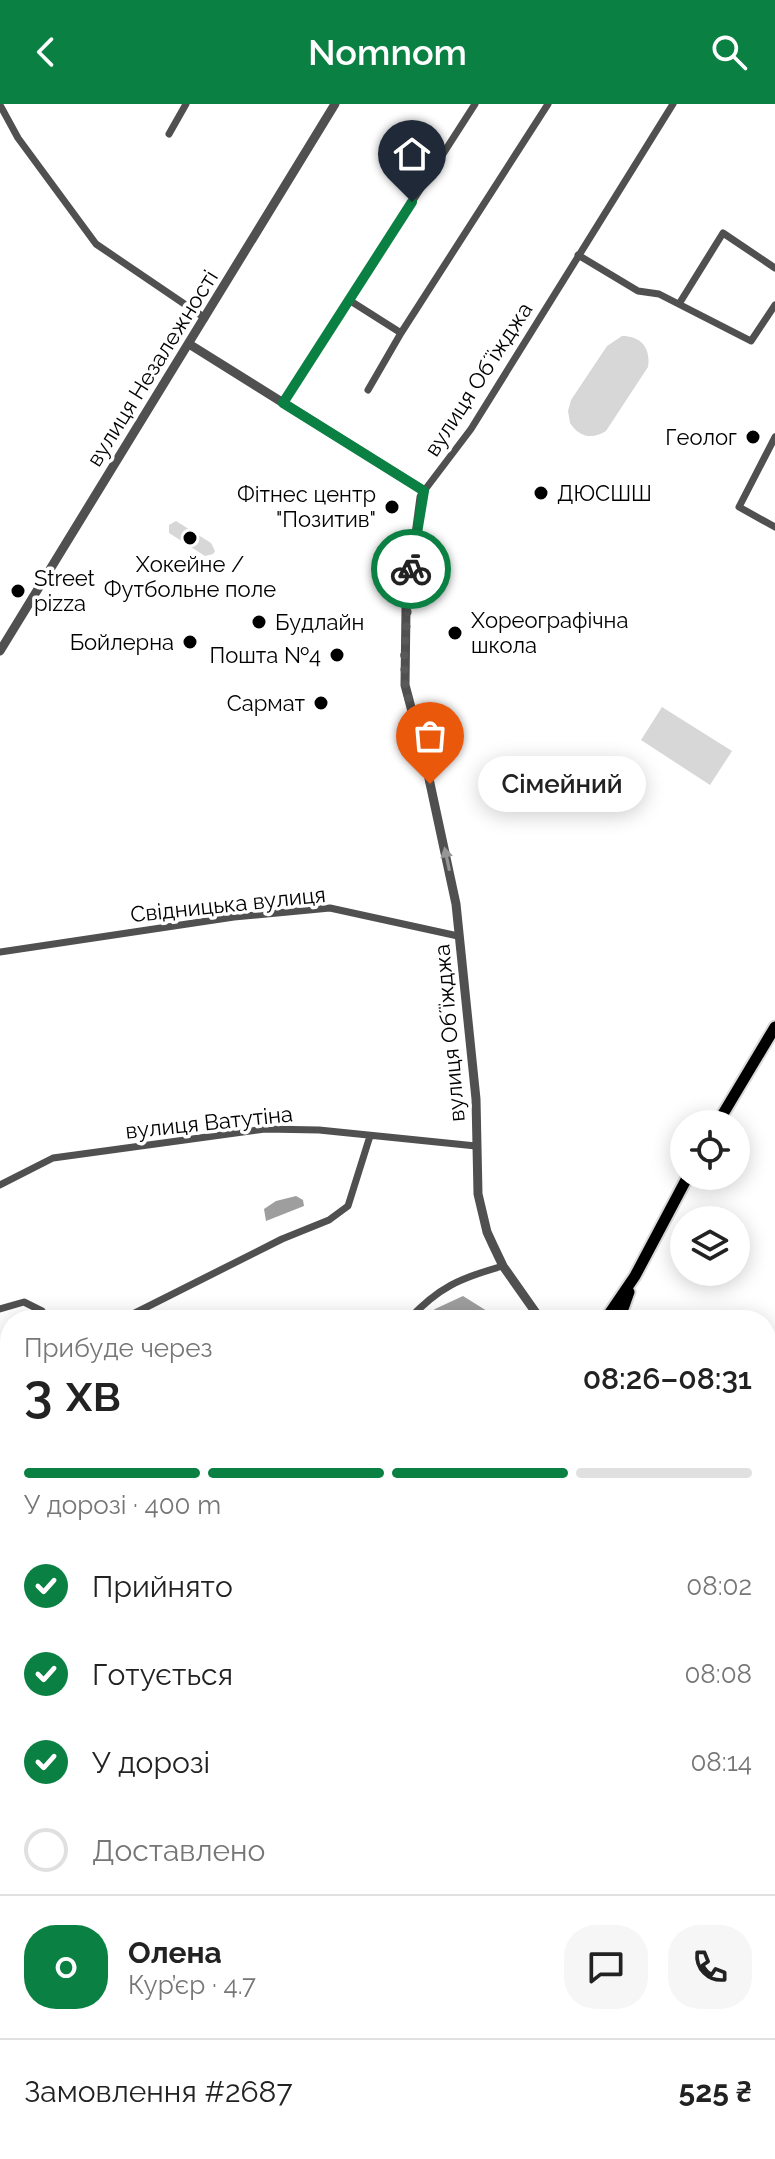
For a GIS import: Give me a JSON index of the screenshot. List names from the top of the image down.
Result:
{
  "streets": {
    "street": [
      "вулиця Незалежності",
      "вулиця Обʼїжджа",
      "Свідницька вулиця",
      "вулиця Ватутіна"
    ]
  },
  "crossings": [
    ["вулиця Обʼїжджа", "Свідницька вулиця"],
    ["вулиця Обʼїжджа", "вулиця Ватутіна"]
  ],
  "places": [
    "Геолог",
    "ДЮСШШ",
    "Фітнес центр \"Позитив\"",
    "Хокейне / Футбольне поле",
    "Street pizza",
    "Будлайн",
    "Хореографічна школа",
    "Бойлерна",
    "Пошта №4",
    "Сармат",
    "Сімейний"
  ],
  "page": {
    "header": "Nomnom",
    "bubble": "Сімейний",
    "heading": ["3 хв", "Прибуде через", "08:26–08:31"],
    "panel": [
      "Олена",
      "Кур’єр · 4.7",
      "Замовлення #2687",
      "525 ₴"
    ],
    "bar": "У дорозі · 400 m",
    "list": [
      ["Прийнято", "08:02"],
      ["Готується", "08:08"],
      ["У дорозі", "08:14"],
      "Доставлено"
    ],
    "round": "О"
  }
}
